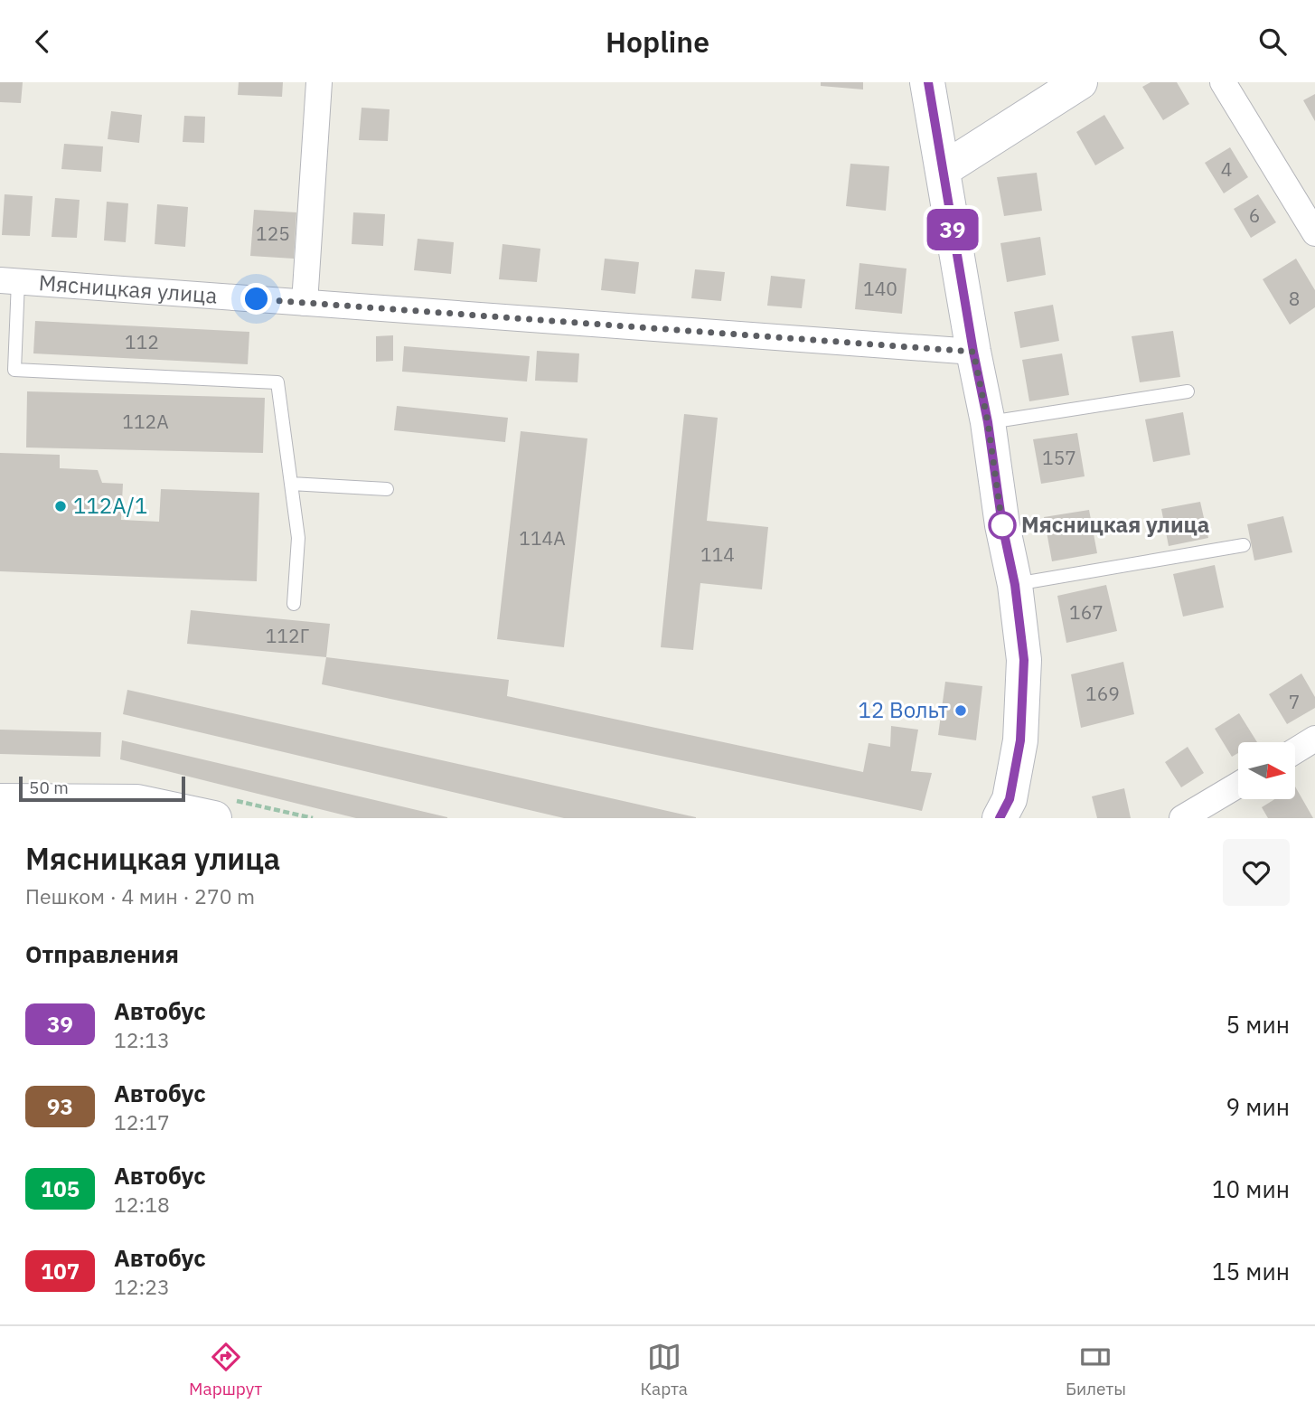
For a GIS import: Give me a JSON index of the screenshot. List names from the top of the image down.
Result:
{
  "streets": {
    "street": ["Мясницкая улица"]
  },
  "places": ["112А/1", "Мясницкая улица", "12 Вольт"],
  "lines": ["bus line 39"],
  "house_numbers": [
    "4",
    "6",
    "125",
    "140",
    "8",
    "112",
    "112А",
    "157",
    "114А",
    "114",
    "167",
    "112Г",
    "169",
    "7"
  ],
  "scale_bar": "50 m",
  "north": "right",
  "page": {
    "header": "Hopline",
    "on_map": "39",
    "scale": "50 m",
    "heading": [
      ["Мясницкая улица", "Пешком · 4 мин · 270 m"],
      "Отправления"
    ],
    "list": [
      {
        "mark": "39",
        "name": "Автобус",
        "note": "12:13",
        "value": "5 мин"
      },
      {
        "mark": "93",
        "name": "Автобус",
        "note": "12:17",
        "value": "9 мин"
      },
      {
        "mark": "105",
        "name": "Автобус",
        "note": "12:18",
        "value": "10 мин"
      },
      {
        "mark": "107",
        "name": "Автобус",
        "note": "12:23",
        "value": "15 мин"
      }
    ],
    "tabs": ["Маршрут", "Карта", "Билеты"]
  }
}
